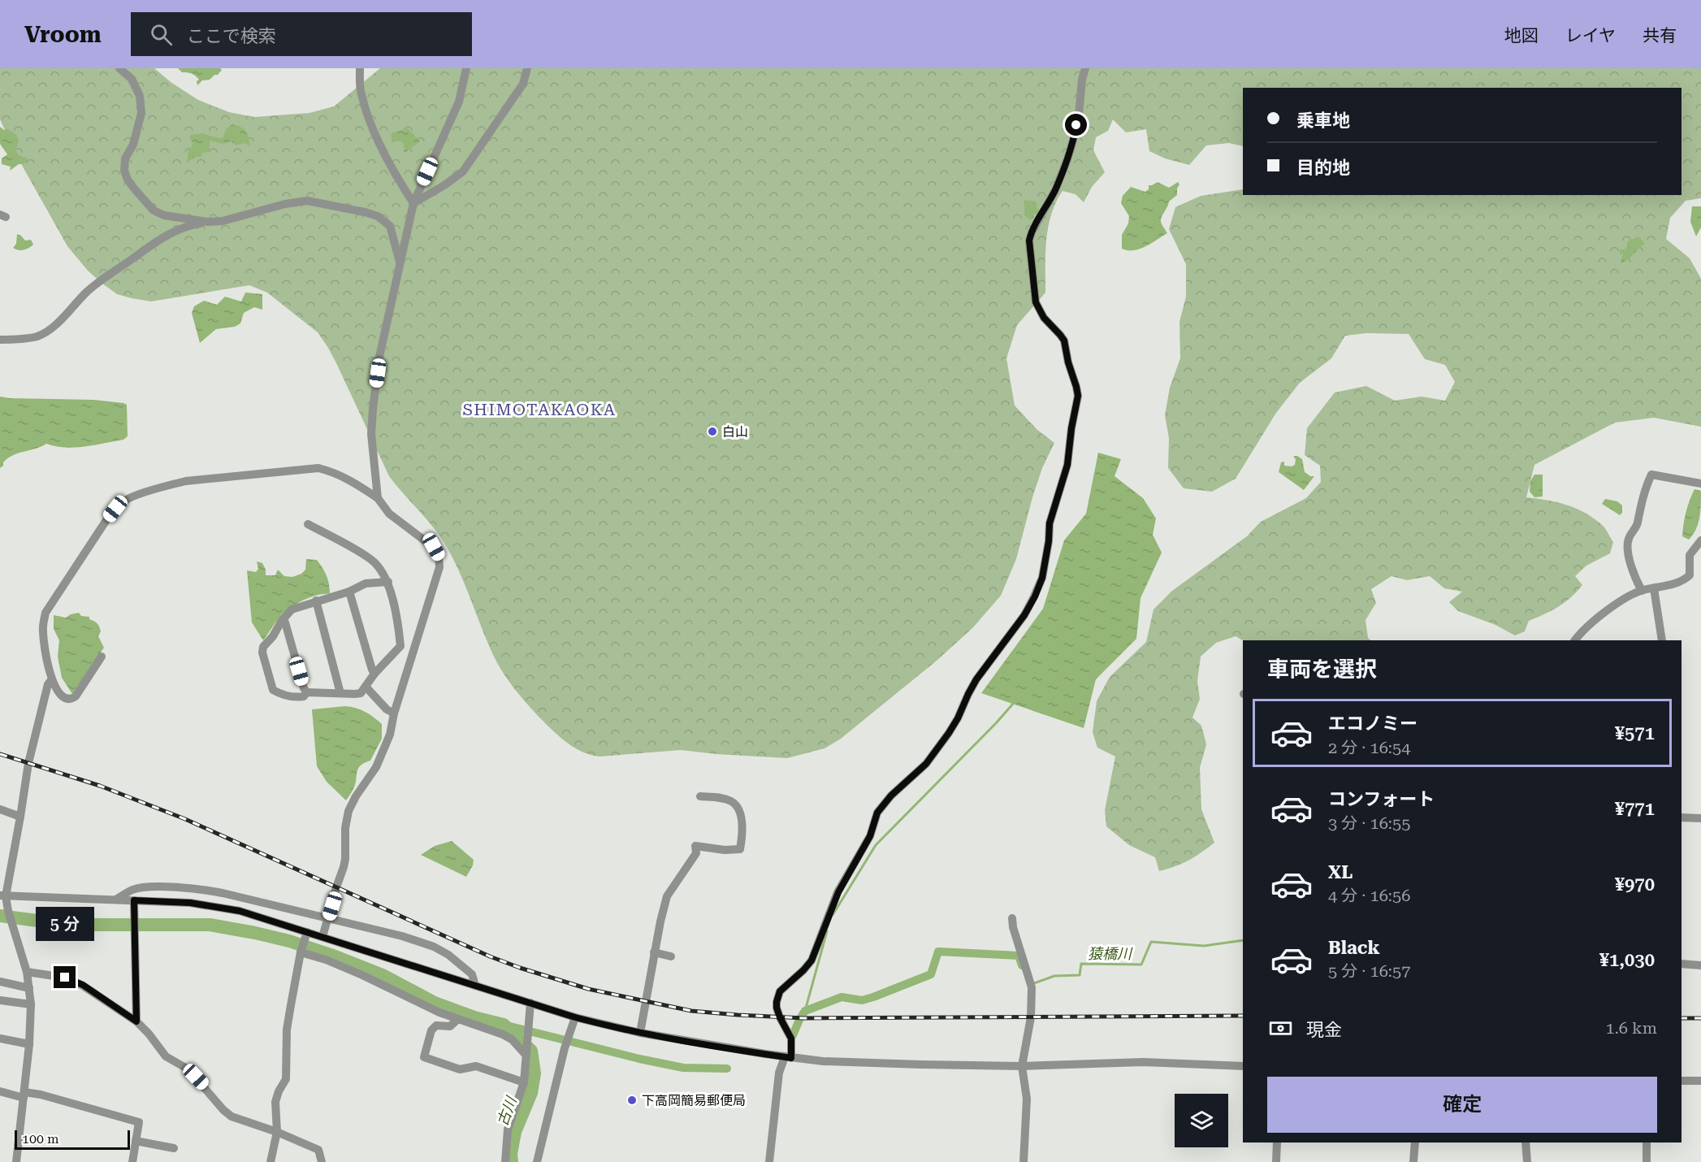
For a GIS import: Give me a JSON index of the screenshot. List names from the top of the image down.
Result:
{
  "districts": ["SHIMOTAKAOKA"],
  "water": ["猿橋川", "古川"],
  "places": ["白山", "下高岡簡易郵便局"],
  "scale_bar": "100 m",
  "page": {
    "header": "Vroom",
    "search": "ここで検索",
    "nav": ["地図", "レイヤ", "共有"],
    "banner": ["乗車地", "目的地"],
    "heading": "車両を選択",
    "list": [
      {
        "name": "エコノミー",
        "note": "2 分 · 16:54",
        "value": "¥571"
      },
      {
        "name": "コンフォート",
        "note": "3 分 · 16:55",
        "value": "¥771"
      },
      {
        "name": "XL",
        "note": "4 分 · 16:56",
        "value": "¥970"
      },
      {
        "name": "Black",
        "note": "5 分 · 16:57",
        "value": "¥1,030"
      }
    ],
    "bubble": "5 分",
    "pay": ["現金", "1.6 km"],
    "buttons": "確定",
    "scale": "100 m"
  }
}
